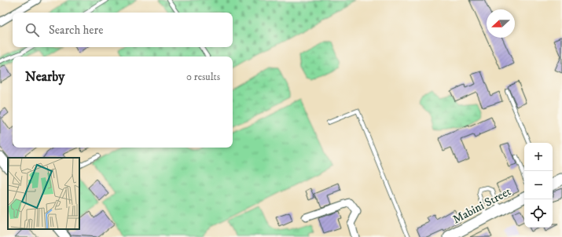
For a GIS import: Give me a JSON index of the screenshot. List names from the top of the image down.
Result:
{
  "streets": {
    "main road": ["Mabini Street"]
  },
  "north": "left",
  "page": {
    "search": "Search here",
    "heading": ["Nearby", "0 results"],
    "map_buttons": ["+", "−"]
  }
}
